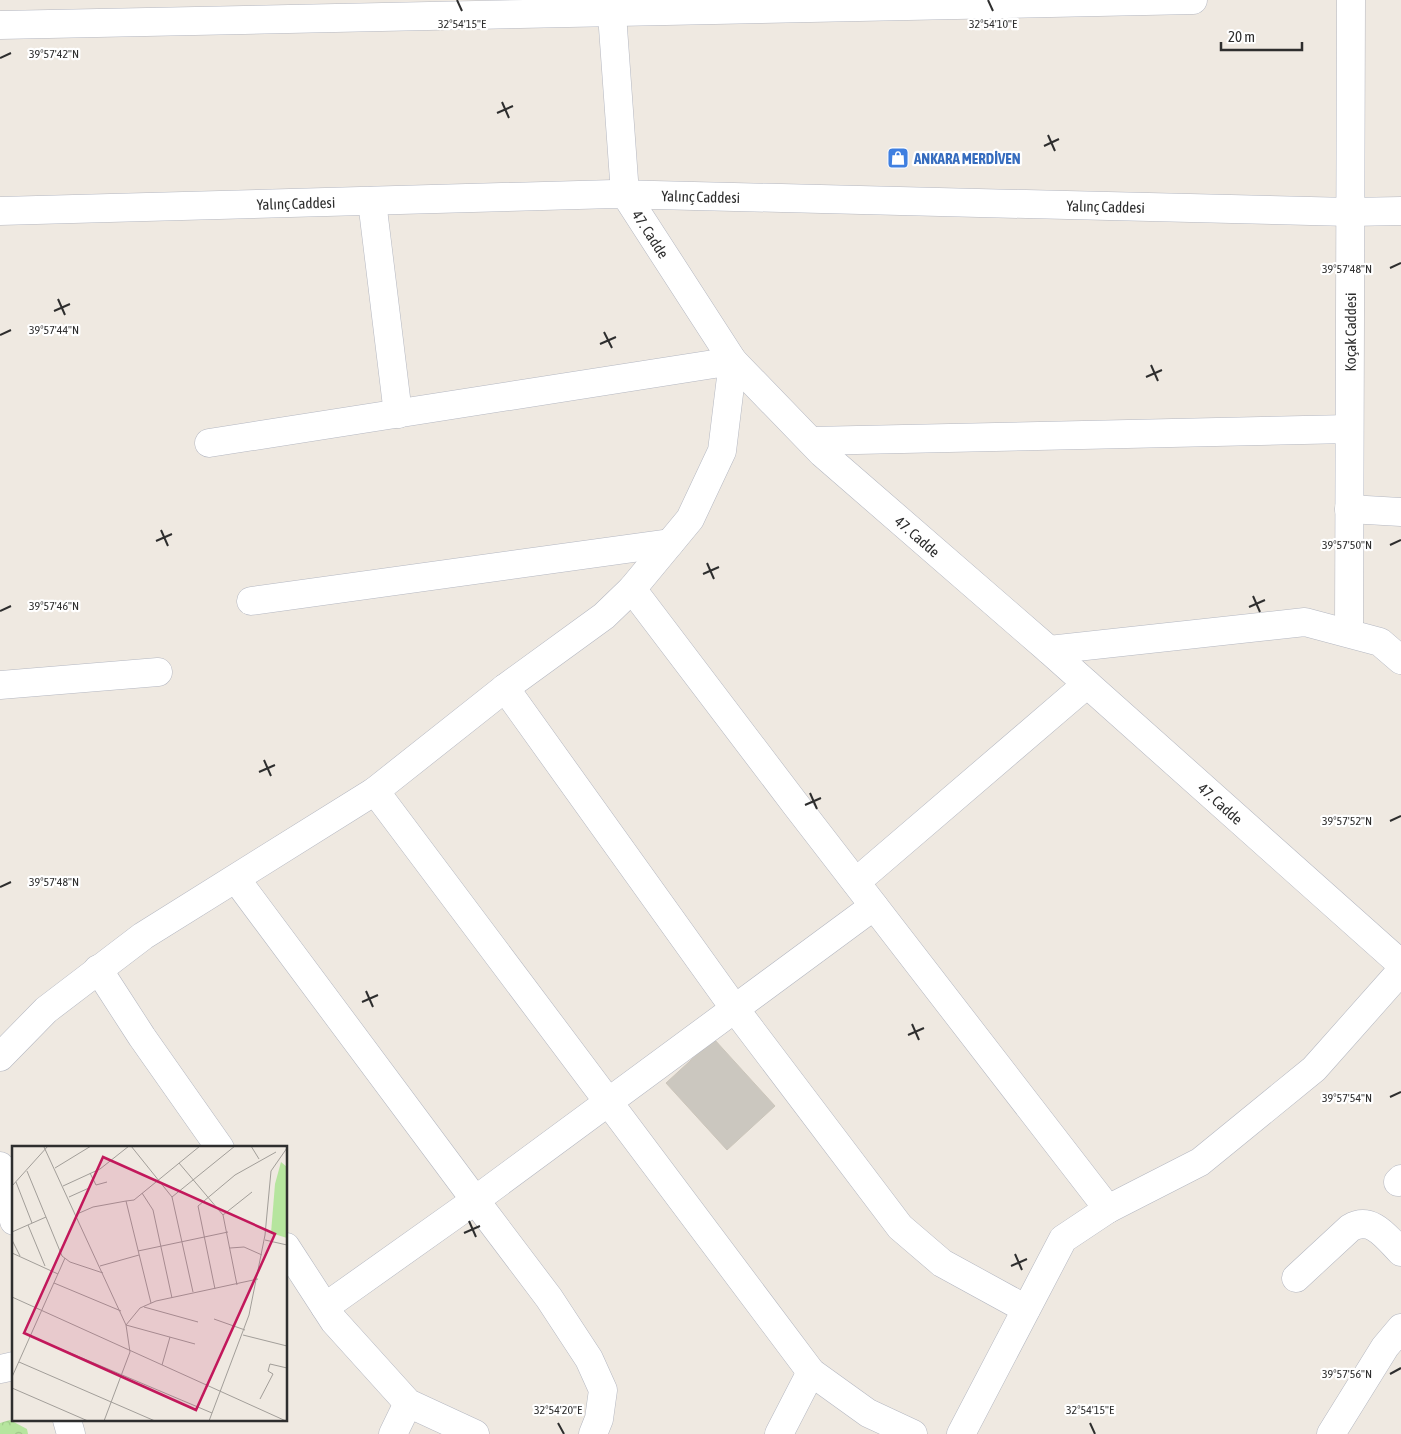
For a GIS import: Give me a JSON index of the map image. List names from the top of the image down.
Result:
{
  "streets": {
    "street": ["Yalınç Caddesi", "47. Cadde", "Koçak Caddesi"]
  },
  "crossings": [
    ["Yalınç Caddesi", "47. Cadde"],
    ["Yalınç Caddesi", "Koçak Caddesi"]
  ],
  "places": {
    "shop": ["ANKARA MERDİVEN"]
  },
  "scale_bar": "20 m",
  "coordinates": [
    "32°54'15\"E",
    "32°54'10\"E",
    "39°57'42\"N",
    "39°57'48\"N",
    "39°57'44\"N",
    "39°57'50\"N",
    "39°57'46\"N",
    "39°57'52\"N",
    "39°57'54\"N",
    "39°57'56\"N",
    "32°54'20\"E"
  ]
}
